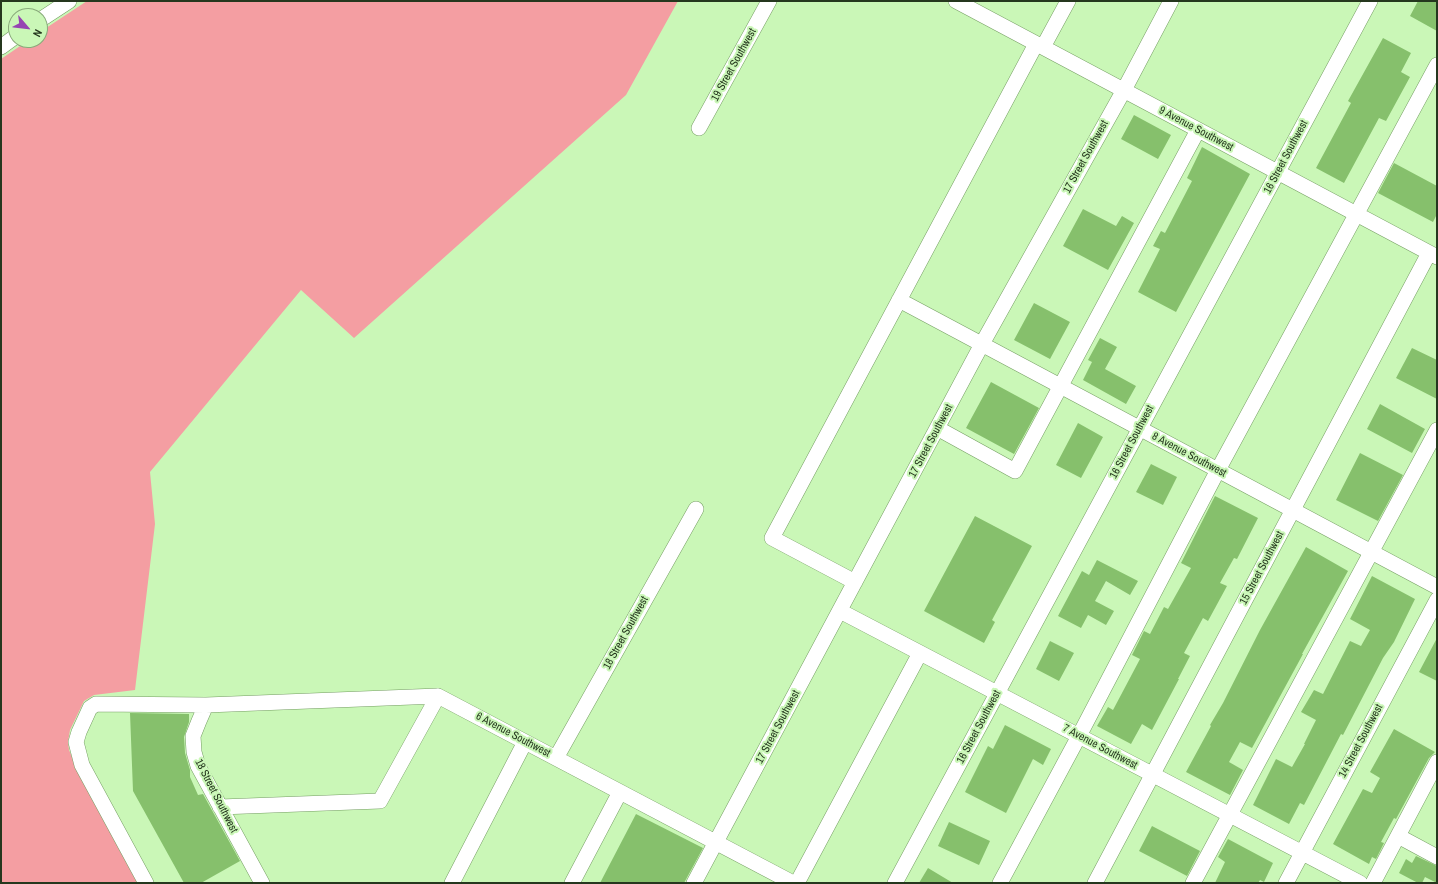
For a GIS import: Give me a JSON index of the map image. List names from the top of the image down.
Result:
{
  "streets": {
    "street": [
      "19 Street Southwest",
      "9 Avenue Southwest",
      "17 Street Southwest",
      "16 Street Southwest",
      "8 Avenue Southwest",
      "15 Street Southwest",
      "18 Street Southwest",
      "6 Avenue Southwest",
      "14 Street Southwest",
      "7 Avenue Southwest"
    ]
  },
  "crossings": [
    ["9 Avenue Southwest", "17 Street Southwest"],
    ["9 Avenue Southwest", "16 Street Southwest"],
    ["9 Avenue Southwest", "15 Street Southwest"],
    ["17 Street Southwest", "8 Avenue Southwest"],
    ["17 Street Southwest", "6 Avenue Southwest"],
    ["17 Street Southwest", "7 Avenue Southwest"],
    ["16 Street Southwest", "8 Avenue Southwest"],
    ["16 Street Southwest", "7 Avenue Southwest"],
    ["8 Avenue Southwest", "15 Street Southwest"],
    ["15 Street Southwest", "7 Avenue Southwest"],
    ["18 Street Southwest", "6 Avenue Southwest"],
    ["14 Street Southwest", "7 Avenue Southwest"]
  ],
  "north": "bottom right"
}
